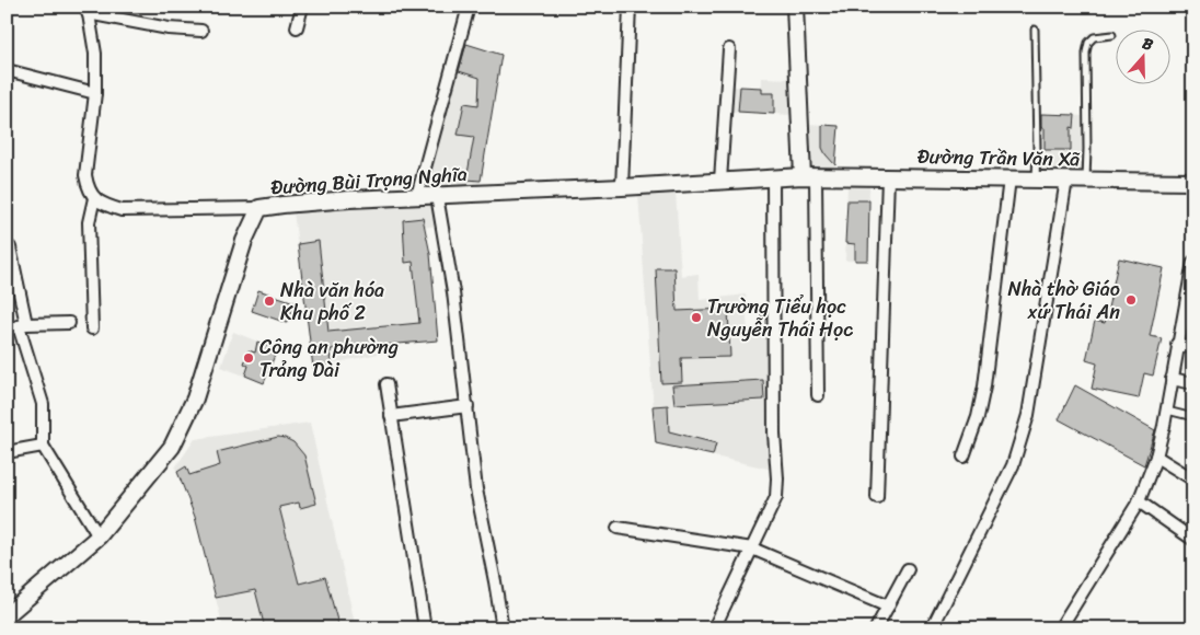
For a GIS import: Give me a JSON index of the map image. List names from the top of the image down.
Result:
{
  "streets": {
    "street": ["Đường Trần Văn Xã", "Đường Bùi Trọng Nghĩa"]
  },
  "crossings": [
    ["Đường Trần Văn Xã", "Đường Bùi Trọng Nghĩa"]
  ],
  "places": [
    "Nhà thờ Giáo xứ Thái An",
    "Nhà văn hóa Khu phố 2",
    "Trường Tiểu học Nguyễn Thái Học",
    "Công an phường Trảng Dài"
  ],
  "north": "top"
}
